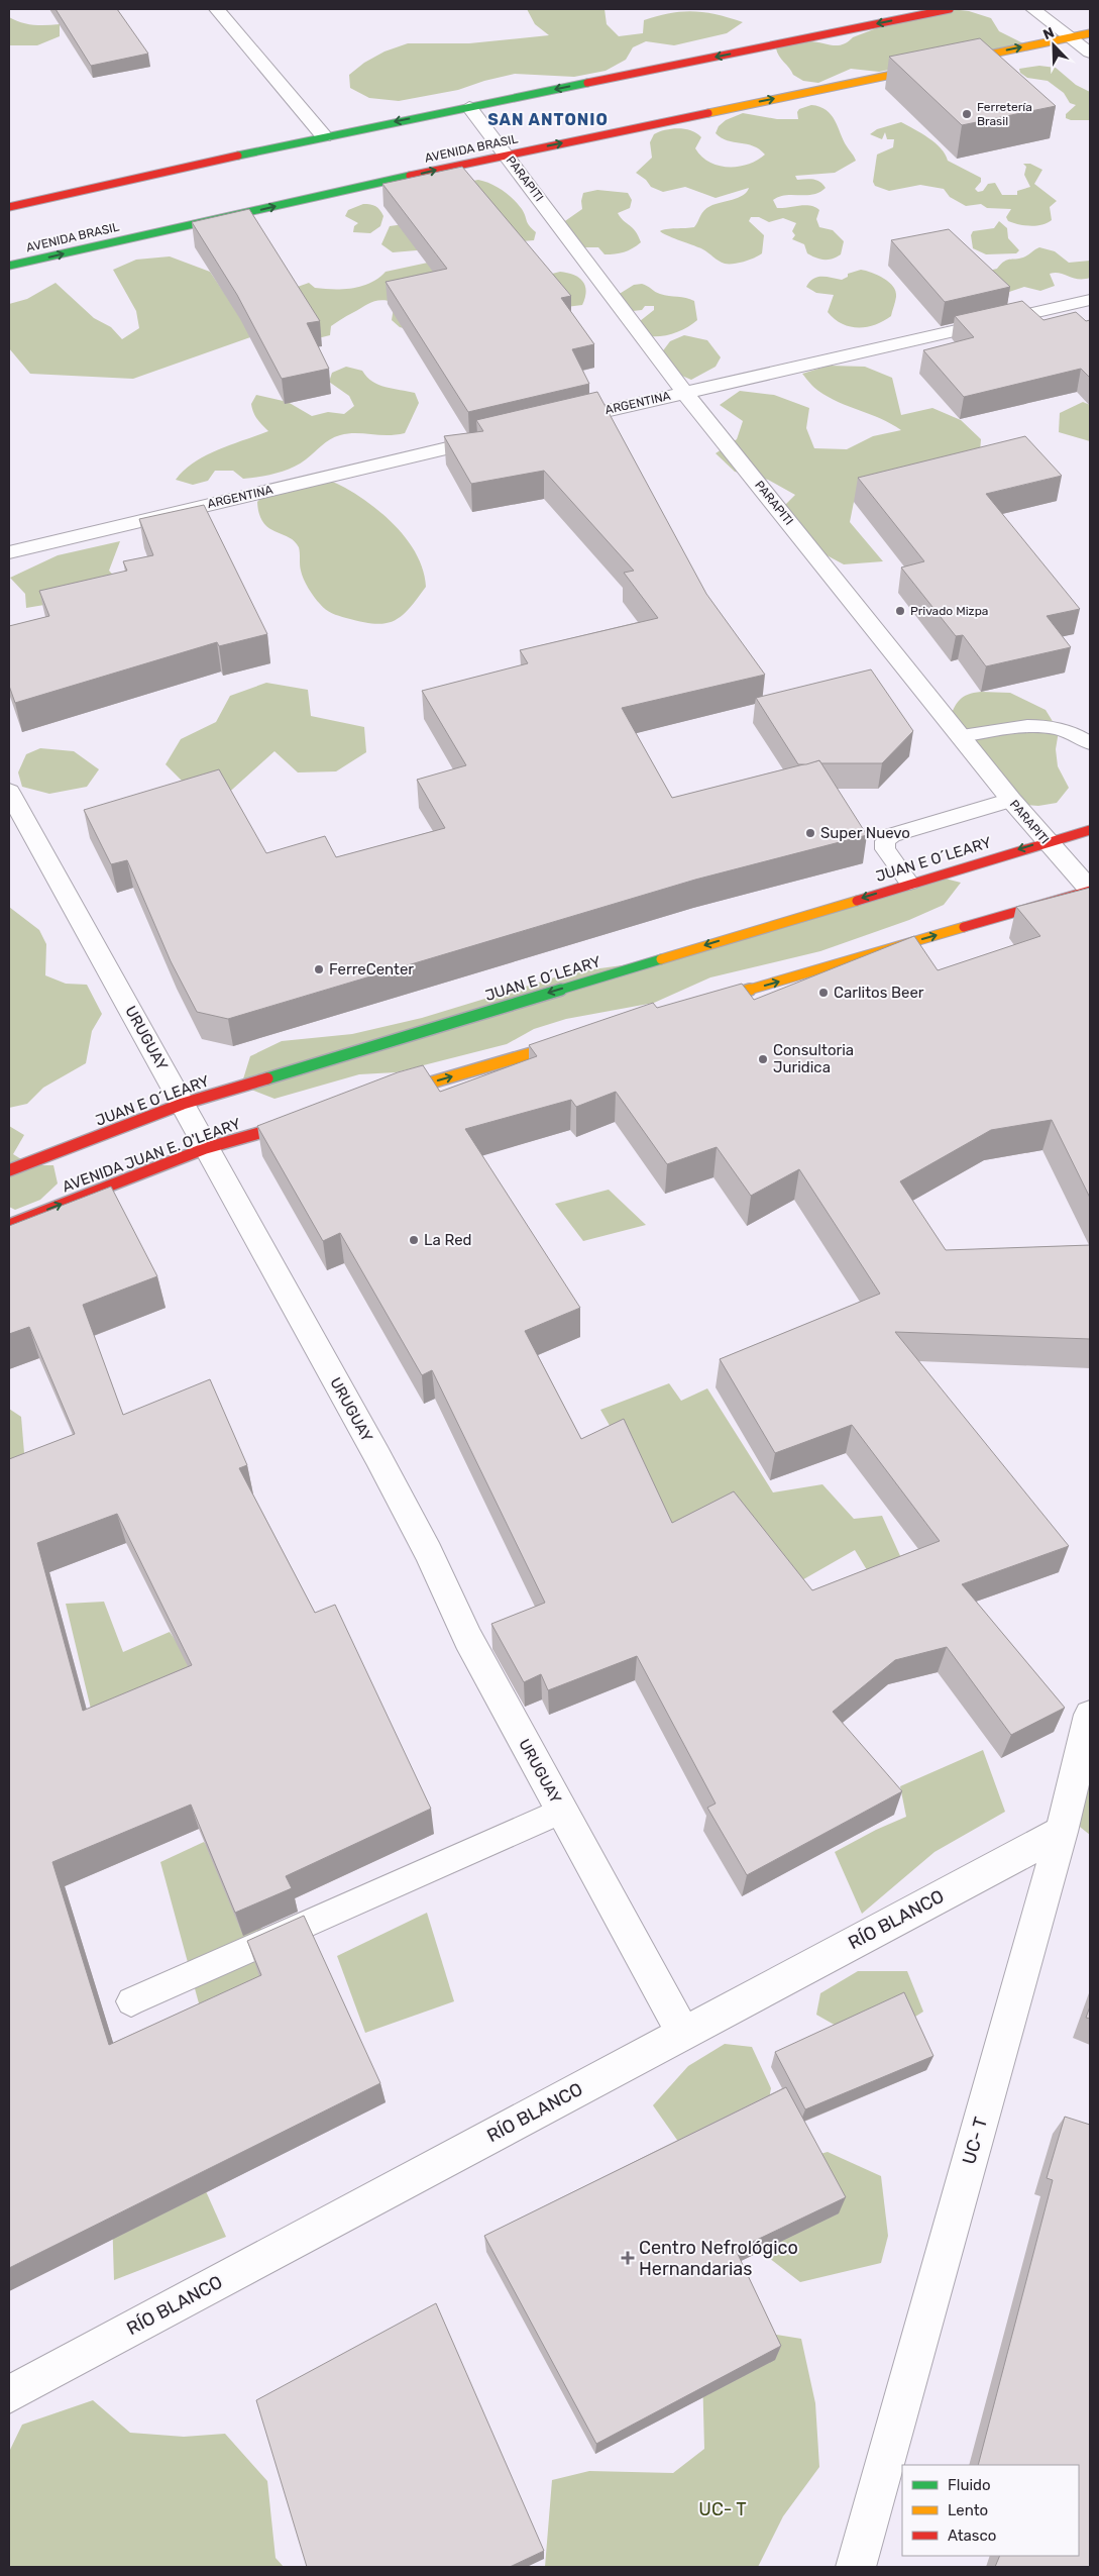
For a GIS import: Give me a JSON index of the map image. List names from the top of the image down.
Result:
{
  "streets": {
    "street": [
      "AVENIDA BRASIL",
      "PARAPITI",
      "ARGENTINA",
      "JUAN E O´LEARY",
      "URUGUAY",
      "AVENIDA JUAN E. O'LEARY",
      "RÍO BLANCO",
      "UC- T"
    ]
  },
  "crossings": [
    ["AVENIDA BRASIL", "PARAPITI"],
    ["PARAPITI", "ARGENTINA"],
    ["PARAPITI", "JUAN E O´LEARY"],
    ["JUAN E O´LEARY", "URUGUAY"],
    ["URUGUAY", "AVENIDA JUAN E. O'LEARY"],
    ["URUGUAY", "RÍO BLANCO"],
    ["RÍO BLANCO", "UC- T"]
  ],
  "one_way": ["AVENIDA JUAN E. O'LEARY"],
  "districts": ["SAN ANTONIO"],
  "parks": ["UC- T"],
  "places": {
    "other": [
      "Ferretería Brasil",
      "Privado Mizpa",
      "Super Nuevo",
      "FerreCenter",
      "Carlitos Beer",
      "Consultoria Juridica",
      "La Red"
    ],
    "health": ["Centro Nefrológico Hernandarias"]
  },
  "legend": ["Fluido", "Lento", "Atasco"],
  "north": "top left"
}
